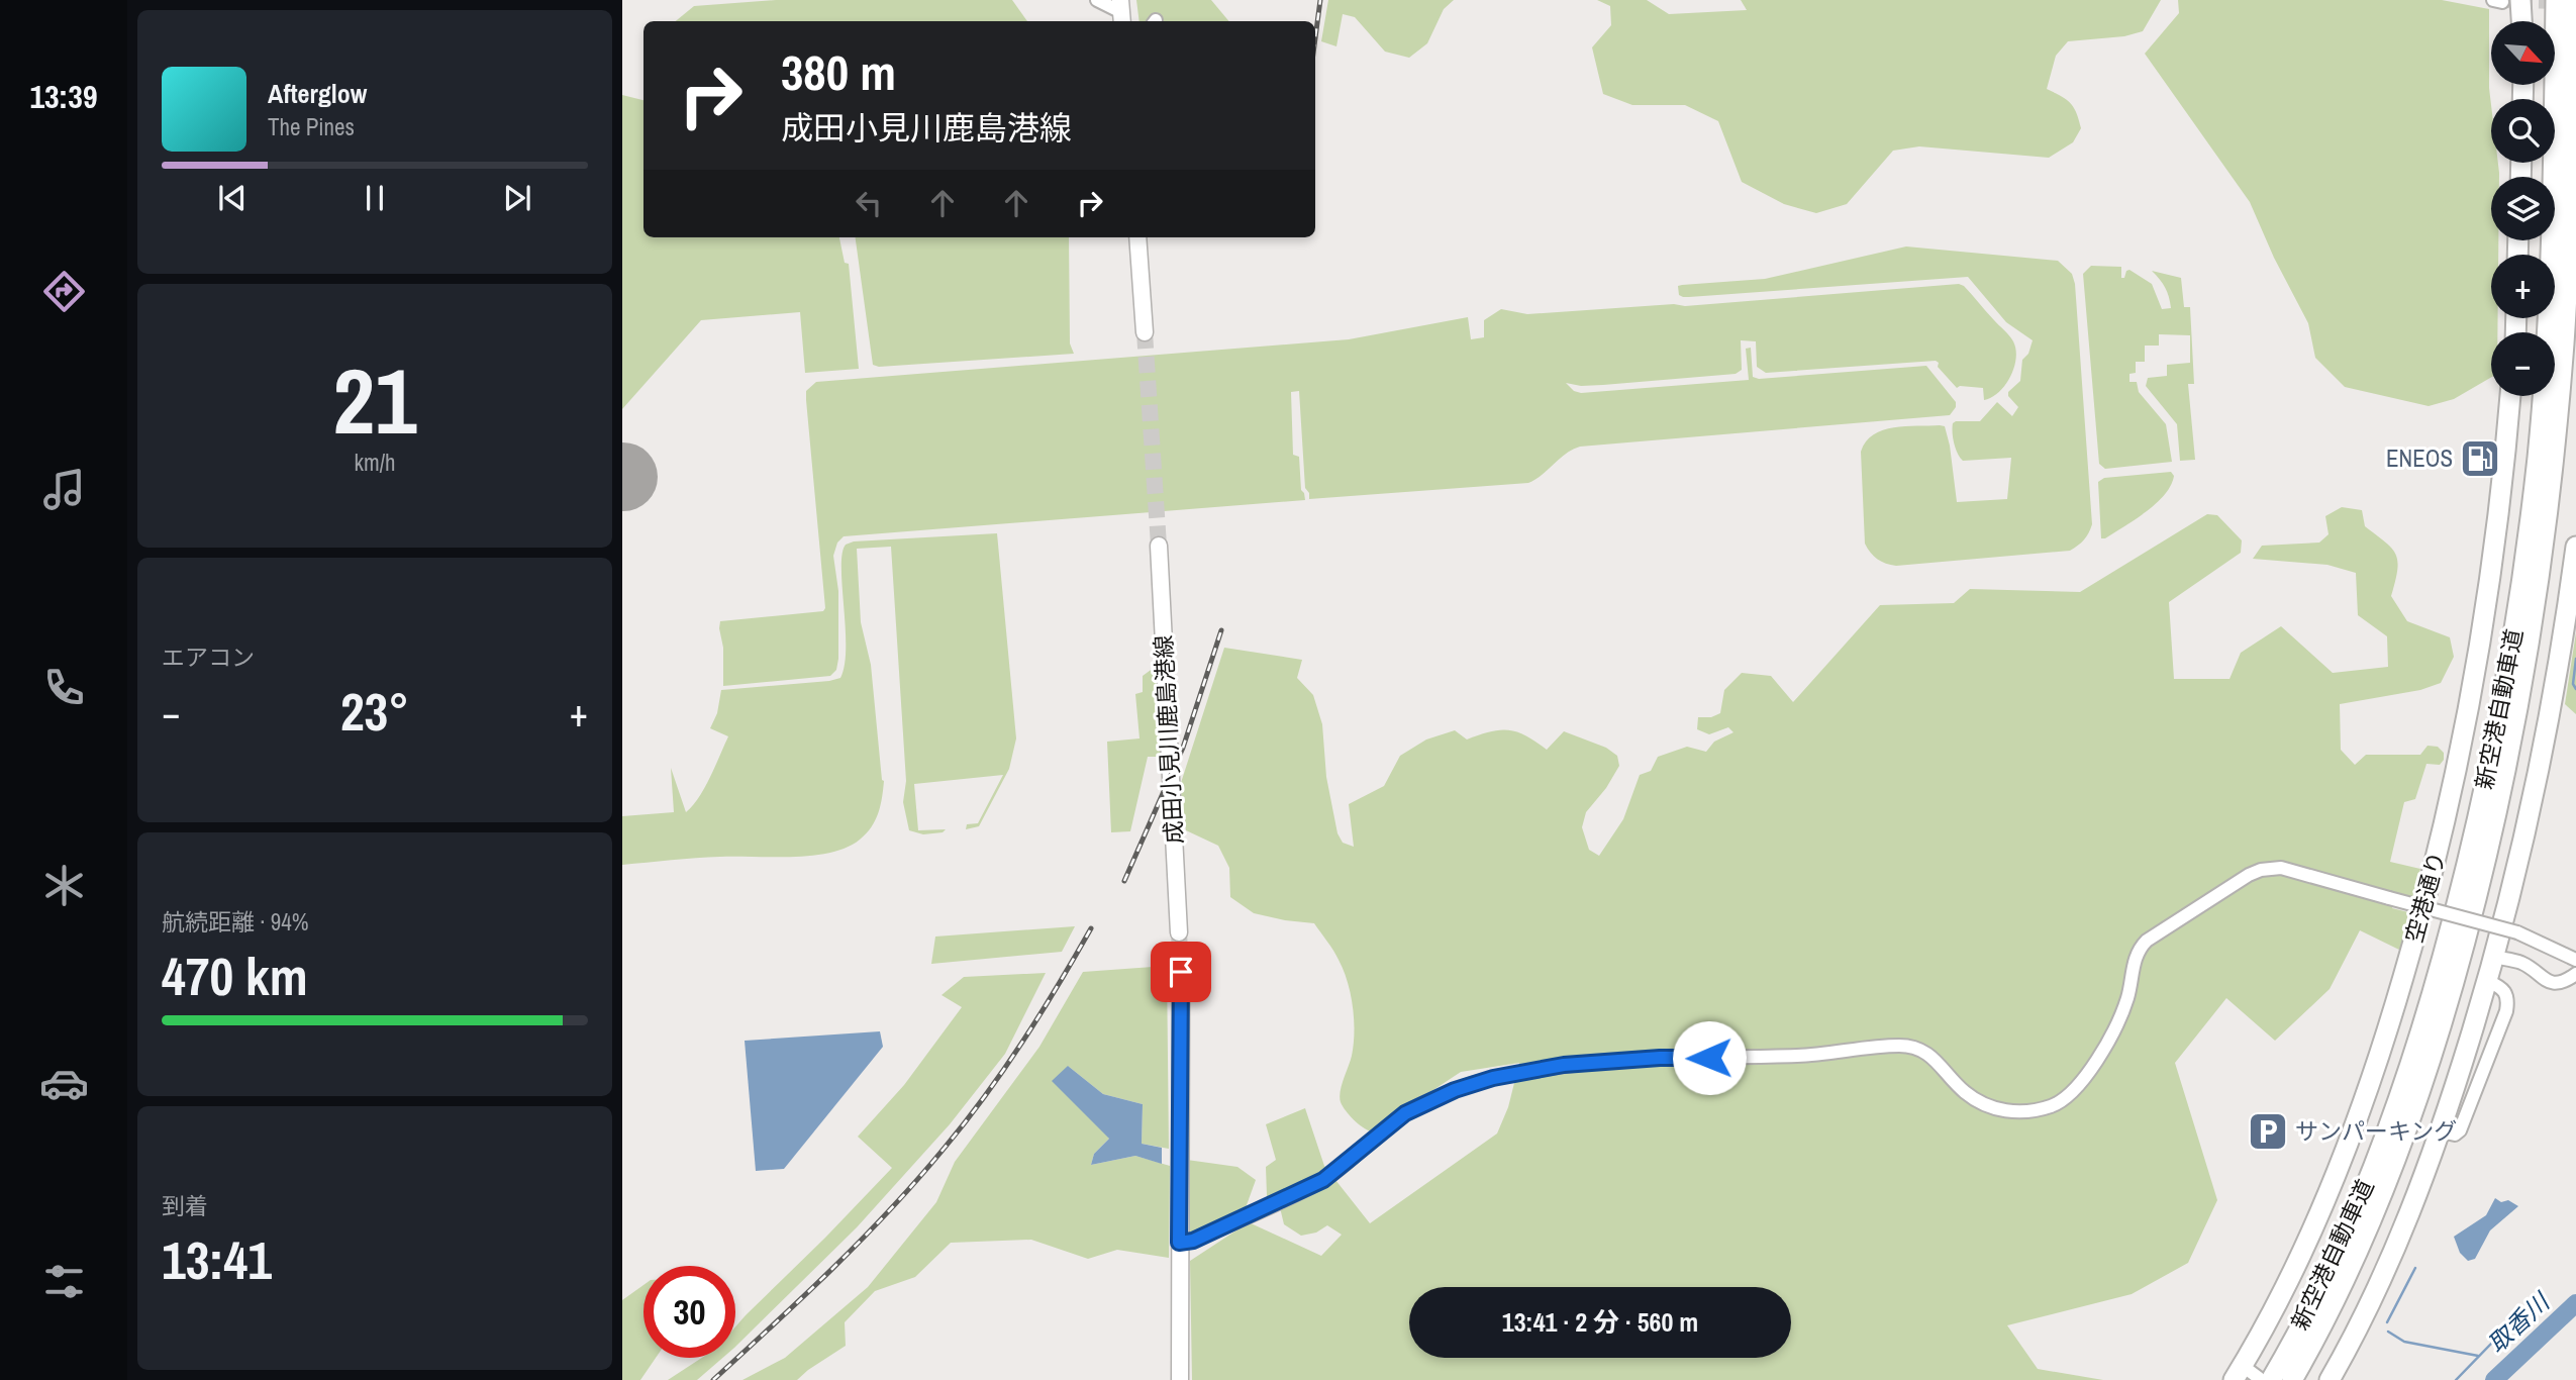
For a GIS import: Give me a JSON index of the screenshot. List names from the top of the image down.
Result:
{
  "streets": {
    "highway": ["新空港自動車道", "空港通り"],
    "main road": ["成田小見川鹿島港線"]
  },
  "water": ["取香川"],
  "places": {
    "fuel station": ["ENEOS"],
    "parking": ["サンパーキング"]
  },
  "north": "bottom right",
  "page": {
    "tabs": "13:39",
    "map_buttons": ["+", "−"],
    "turn": ["380 m", "成田小見川鹿島港線"],
    "song": ["Afterglow", "The Pines"],
    "tile": [
      ["21", "km/h"],
      "エアコン",
      ["航続距離 · 94%", "470 km"],
      ["到着", "13:41"]
    ],
    "heat": ["−", "23°", "+"],
    "limit": "30",
    "trip": "13:41 · 2 分 · 560 m"
  }
}
